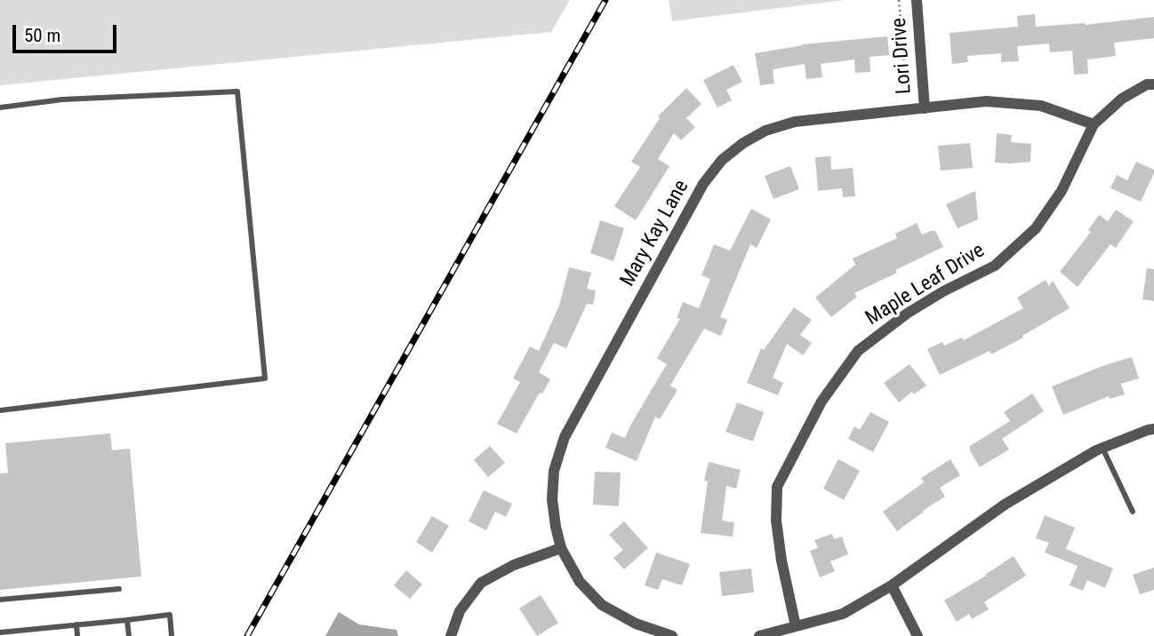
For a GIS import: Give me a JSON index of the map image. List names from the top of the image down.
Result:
{
  "streets": {
    "street": ["Lori Drive", "Mary Kay Lane", "Maple Leaf Drive"]
  },
  "crossings": [
    ["Lori Drive", "Mary Kay Lane"],
    ["Mary Kay Lane", "Maple Leaf Drive"]
  ],
  "scale_bar": "50 m"
}
